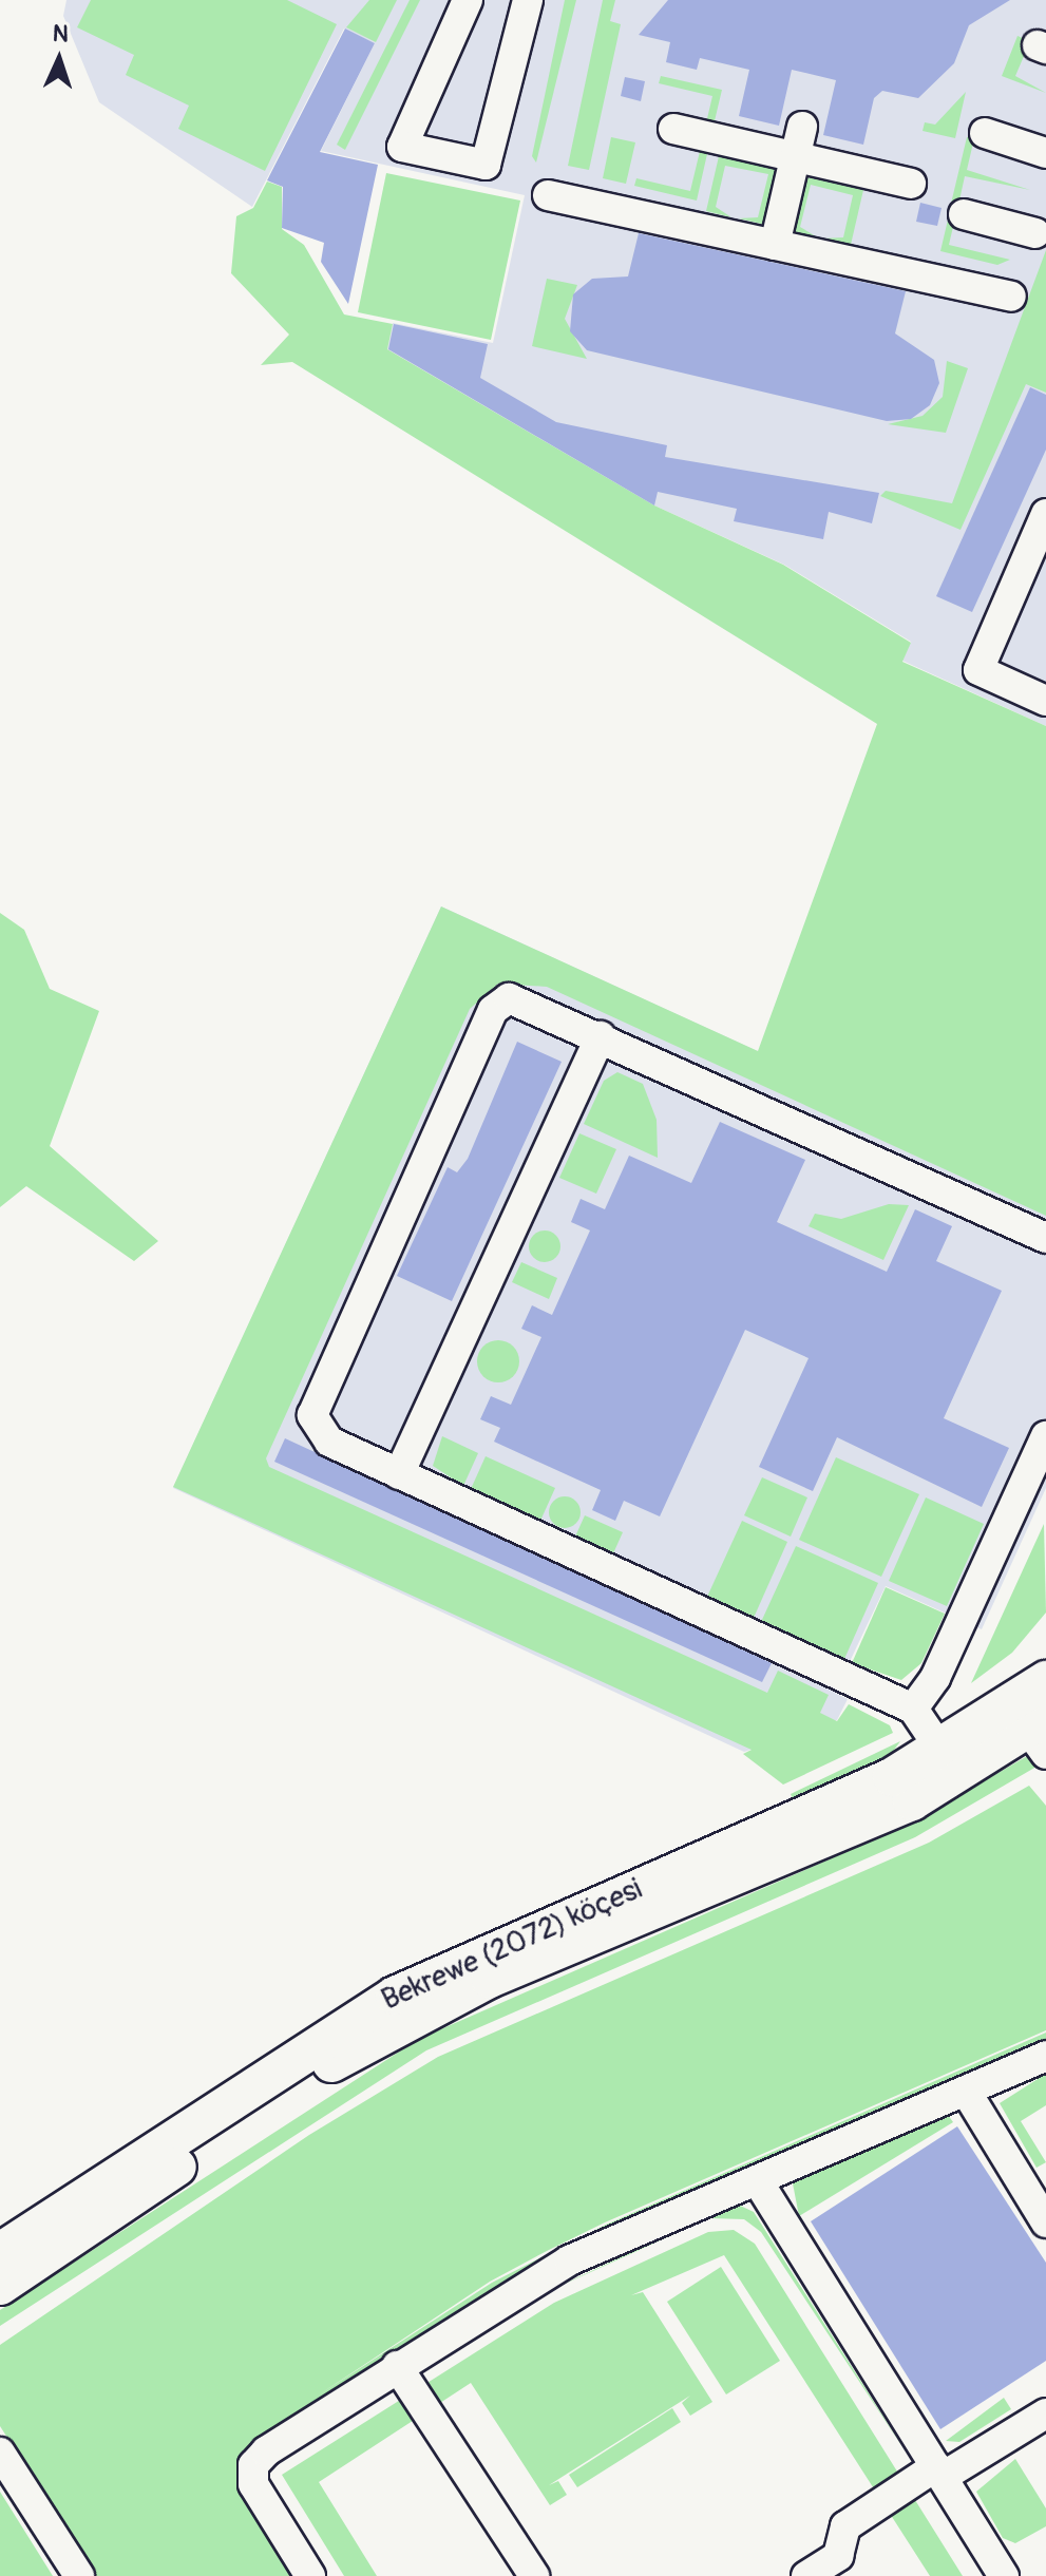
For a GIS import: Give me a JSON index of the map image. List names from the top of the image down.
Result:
{
  "streets": {
    "main road": ["Bekrewe (2072) köçesi"]
  },
  "north": "top"
}
